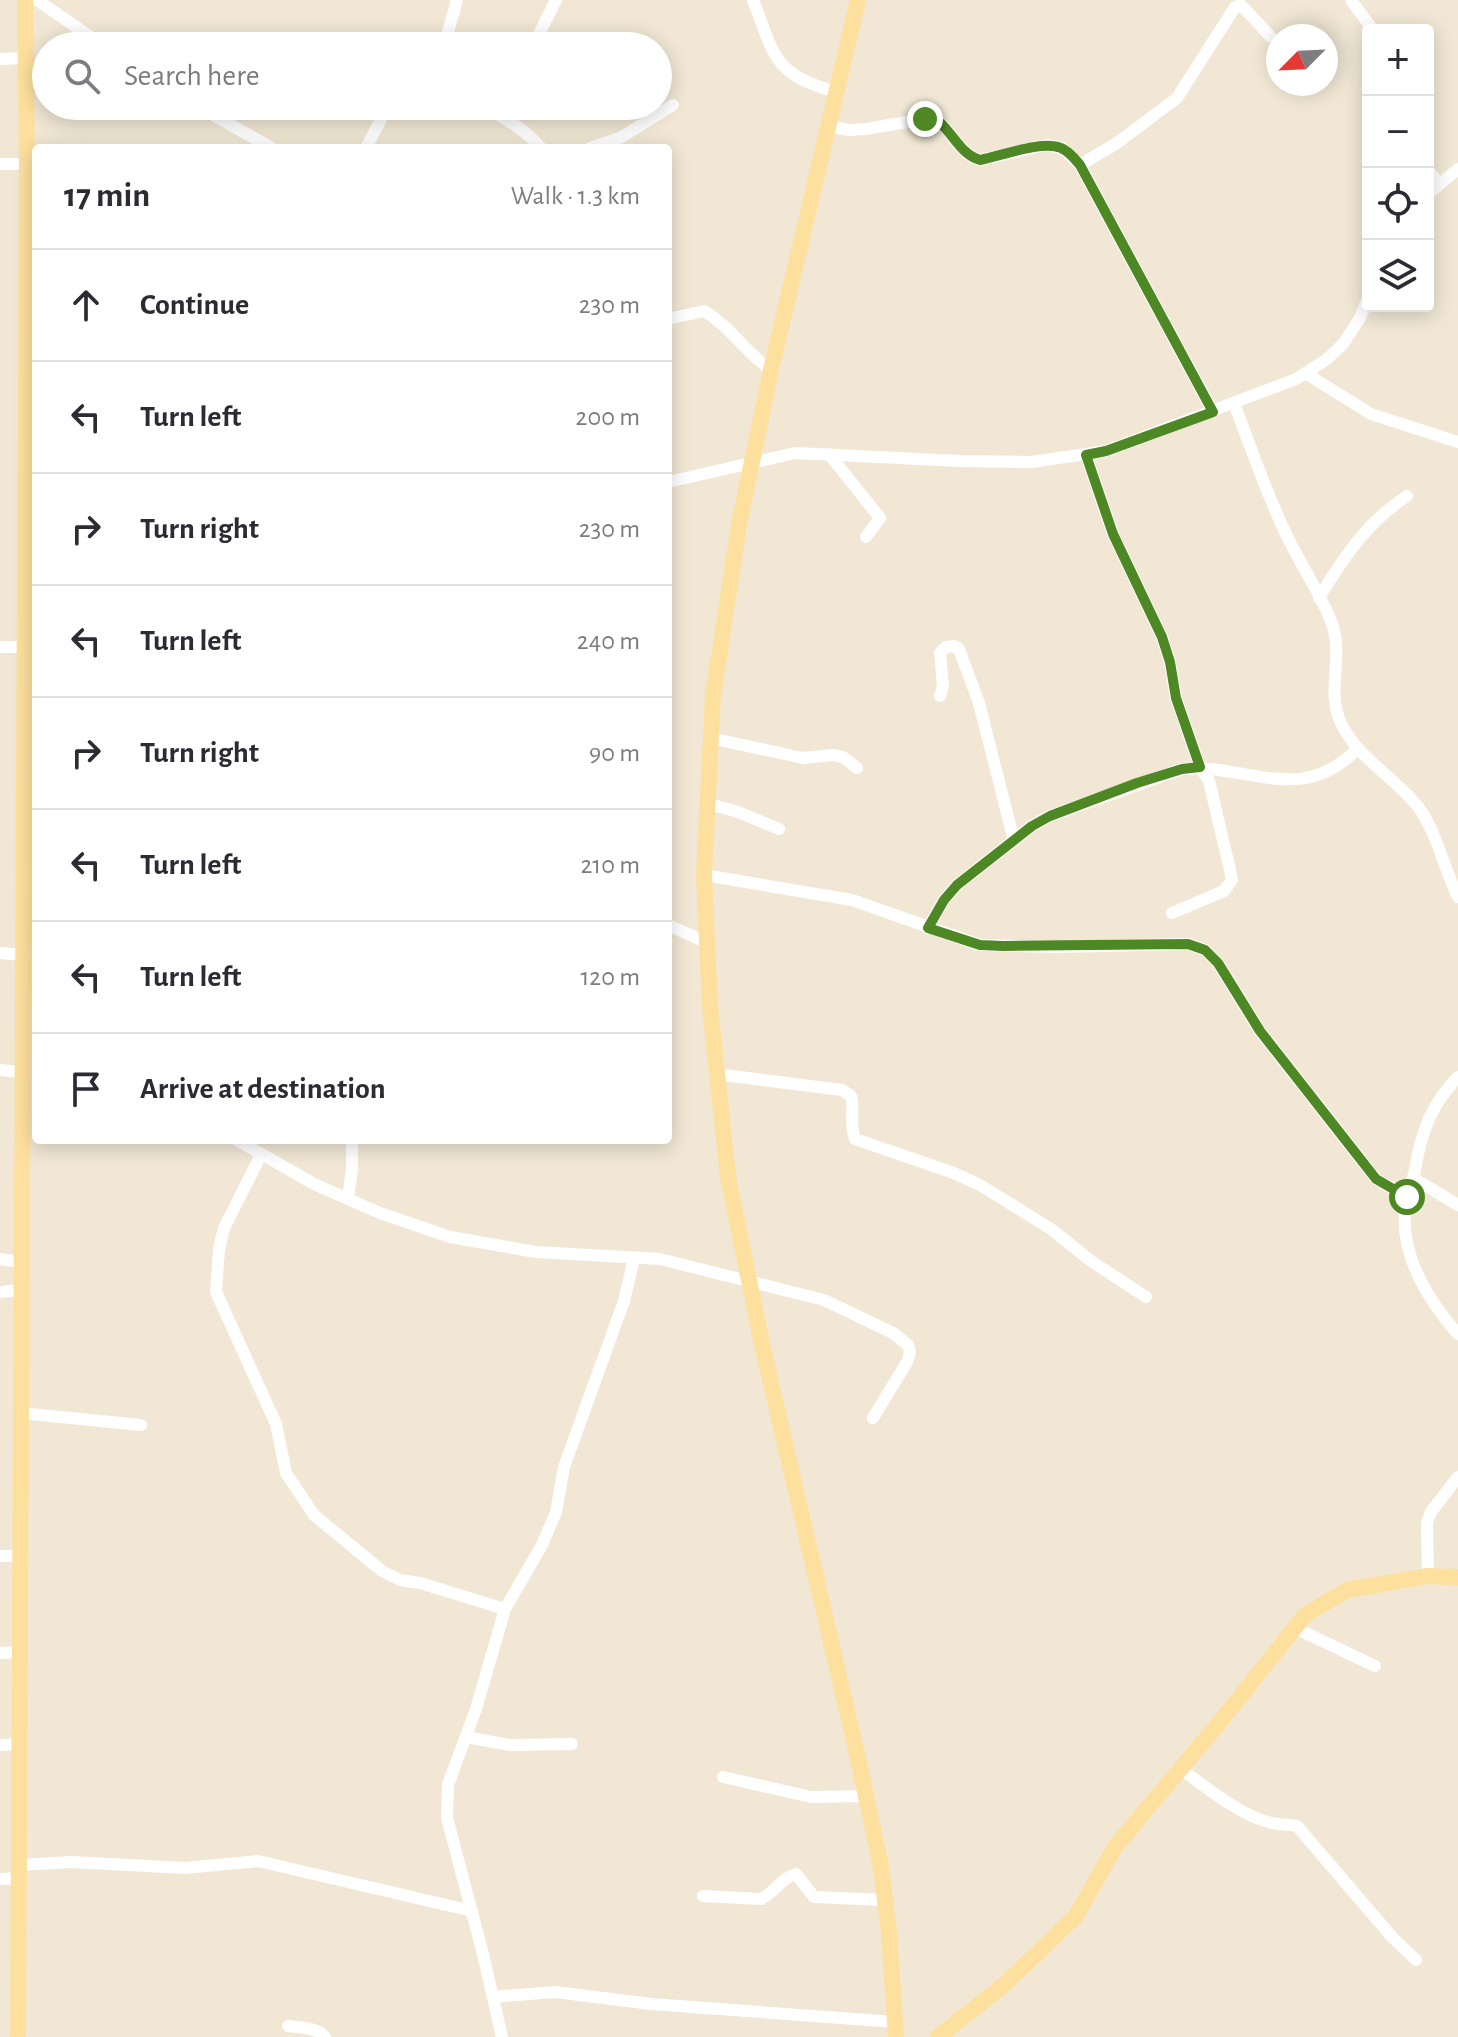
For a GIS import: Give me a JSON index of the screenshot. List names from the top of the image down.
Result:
{
  "north": "bottom left",
  "page": {
    "map_buttons": ["+", "−"],
    "search": "Search here",
    "heading": ["17 min", "Walk · 1.3 km"],
    "list": [
      ["Continue", "230 m"],
      ["Turn left", "200 m"],
      ["Turn right", "230 m"],
      ["Turn left", "240 m"],
      ["Turn right", "90 m"],
      ["Turn left", "210 m"],
      ["Turn left", "120 m"],
      "Arrive at destination"
    ]
  }
}
